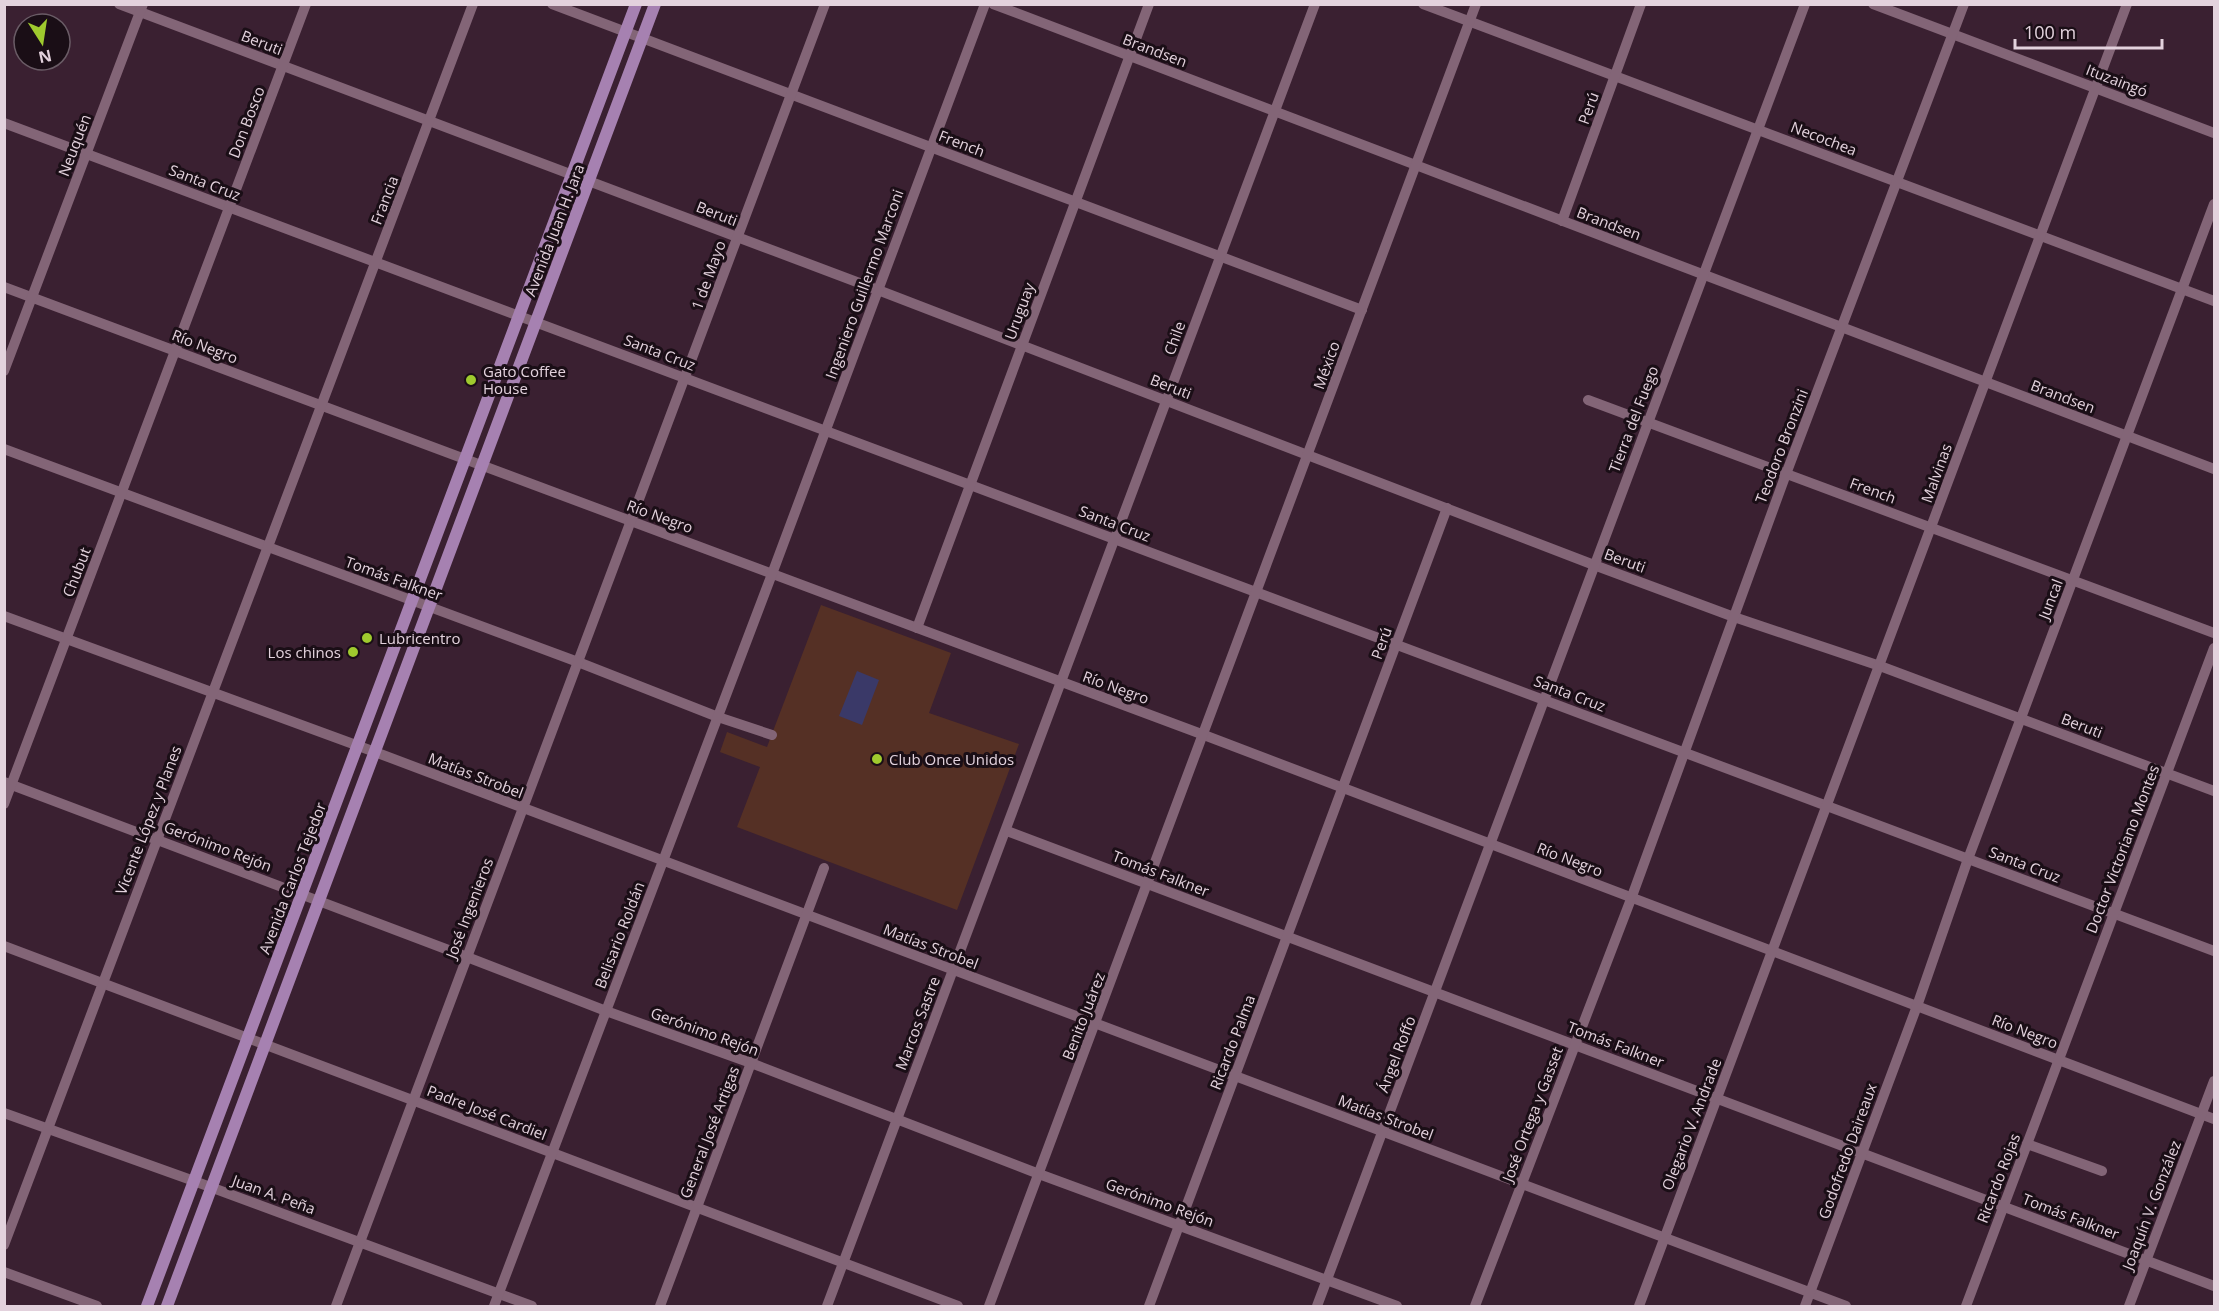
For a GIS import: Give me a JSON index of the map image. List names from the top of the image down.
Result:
{
  "streets": {
    "main road": ["Avenida Juan H. Jara", "Avenida Carlos Tejedor"],
    "street": [
      "Beruti",
      "Brandsen",
      "Ituzaingó",
      "Perú",
      "Don Bosco",
      "Necochea",
      "French",
      "Neuquén",
      "Santa Cruz",
      "Francia",
      "1 de Mayo",
      "Ingeniero Guillermo Marconi",
      "Uruguay",
      "Chile",
      "Río Negro",
      "México",
      "Tierra del Fuego",
      "Teodoro Bronzini",
      "Malvinas",
      "Chubut",
      "Tomás Falkner",
      "Juncal",
      "Matías Strobel",
      "Vicente López y Planes",
      "Gerónimo Rejón",
      "Doctor Victoriano Montes",
      "José Ingenieros",
      "Belisario Roldán",
      "Benito Juárez",
      "Marcos Sastre",
      "Ricardo Palma",
      "Ángel Roffo",
      "Padre José Cardiel",
      "José Ortega y Gasset",
      "Olegario V. Andrade",
      "General José Artigas",
      "Godofredo Daireaux",
      "Ricardo Rojas",
      "Juan A. Peña",
      "Joaquín V. González"
    ]
  },
  "crossings": [
    ["Beruti", "Perú"],
    ["Beruti", "Don Bosco"],
    ["Beruti", "Neuquén"],
    ["Beruti", "Francia"],
    ["Beruti", "Avenida Juan H. Jara"],
    ["Beruti", "1 de Mayo"],
    ["Beruti", "Ingeniero Guillermo Marconi"],
    ["Beruti", "Uruguay"],
    ["Beruti", "Chile"],
    ["Beruti", "México"],
    ["Beruti", "Tierra del Fuego"],
    ["Beruti", "Teodoro Bronzini"],
    ["Beruti", "Malvinas"],
    ["Beruti", "Juncal"],
    ["Beruti", "Doctor Victoriano Montes"],
    ["Brandsen", "Perú"],
    ["Brandsen", "Uruguay"],
    ["Brandsen", "Chile"],
    ["Brandsen", "México"],
    ["Brandsen", "Tierra del Fuego"],
    ["Brandsen", "Teodoro Bronzini"],
    ["Brandsen", "Malvinas"],
    ["Brandsen", "Juncal"],
    ["Ituzaingó", "Teodoro Bronzini"],
    ["Ituzaingó", "Malvinas"],
    ["Perú", "Necochea"],
    ["Perú", "Santa Cruz"],
    ["Perú", "Río Negro"],
    ["Perú", "Ricardo Palma"],
    ["Don Bosco", "Santa Cruz"],
    ["Don Bosco", "Río Negro"],
    ["Don Bosco", "Chubut"],
    ["Necochea", "México"],
    ["Necochea", "Tierra del Fuego"],
    ["Necochea", "Teodoro Bronzini"],
    ["Necochea", "Malvinas"],
    ["Necochea", "Juncal"],
    ["French", "Avenida Juan H. Jara"],
    ["French", "1 de Mayo"],
    ["French", "Ingeniero Guillermo Marconi"],
    ["French", "Uruguay"],
    ["French", "Chile"],
    ["French", "México"],
    ["French", "Tierra del Fuego"],
    ["French", "Teodoro Bronzini"],
    ["French", "Malvinas"],
    ["French", "Juncal"],
    ["Neuquén", "Santa Cruz"],
    ["Neuquén", "Río Negro"],
    ["Santa Cruz", "Francia"],
    ["Santa Cruz", "Avenida Juan H. Jara"],
    ["Santa Cruz", "1 de Mayo"],
    ["Santa Cruz", "Ingeniero Guillermo Marconi"],
    ["Santa Cruz", "Uruguay"],
    ["Santa Cruz", "Chile"],
    ["Santa Cruz", "México"],
    ["Santa Cruz", "Tierra del Fuego"],
    ["Santa Cruz", "Teodoro Bronzini"],
    ["Santa Cruz", "Malvinas"],
    ["Santa Cruz", "Juncal"],
    ["Santa Cruz", "Doctor Victoriano Montes"],
    ["Francia", "Río Negro"],
    ["Francia", "Vicente López y Planes"],
    ["Avenida Juan H. Jara", "Río Negro"],
    ["Avenida Juan H. Jara", "Avenida Carlos Tejedor"],
    ["1 de Mayo", "Río Negro"],
    ["1 de Mayo", "José Ingenieros"],
    ["Ingeniero Guillermo Marconi", "Río Negro"],
    ["Ingeniero Guillermo Marconi", "Belisario Roldán"],
    ["Uruguay", "Río Negro"],
    ["Chile", "Río Negro"],
    ["Chile", "Marcos Sastre"],
    ["Río Negro", "México"],
    ["Río Negro", "Tierra del Fuego"],
    ["Río Negro", "Teodoro Bronzini"],
    ["Río Negro", "Malvinas"],
    ["Río Negro", "Chubut"],
    ["Río Negro", "Juncal"],
    ["Río Negro", "Vicente López y Planes"],
    ["Río Negro", "Doctor Victoriano Montes"],
    ["Río Negro", "Avenida Carlos Tejedor"],
    ["Río Negro", "José Ingenieros"],
    ["Río Negro", "Belisario Roldán"],
    ["Río Negro", "Benito Juárez"],
    ["Río Negro", "Marcos Sastre"],
    ["Río Negro", "Ricardo Palma"],
    ["Río Negro", "Ángel Roffo"],
    ["Río Negro", "José Ortega y Gasset"],
    ["Río Negro", "Olegario V. Andrade"],
    ["Río Negro", "Godofredo Daireaux"],
    ["Río Negro", "Ricardo Rojas"],
    ["Río Negro", "Joaquín V. González"],
    ["México", "Benito Juárez"],
    ["Tierra del Fuego", "Ángel Roffo"],
    ["Teodoro Bronzini", "José Ortega y Gasset"],
    ["Malvinas", "Olegario V. Andrade"],
    ["Chubut", "Tomás Falkner"],
    ["Chubut", "Matías Strobel"],
    ["Chubut", "Gerónimo Rejón"],
    ["Tomás Falkner", "Vicente López y Planes"],
    ["Tomás Falkner", "Avenida Carlos Tejedor"],
    ["Tomás Falkner", "José Ingenieros"],
    ["Tomás Falkner", "Belisario Roldán"],
    ["Tomás Falkner", "Benito Juárez"],
    ["Tomás Falkner", "Marcos Sastre"],
    ["Tomás Falkner", "Ricardo Palma"],
    ["Tomás Falkner", "Ángel Roffo"],
    ["Tomás Falkner", "José Ortega y Gasset"],
    ["Tomás Falkner", "Olegario V. Andrade"],
    ["Tomás Falkner", "Godofredo Daireaux"],
    ["Tomás Falkner", "Ricardo Rojas"],
    ["Tomás Falkner", "Joaquín V. González"],
    ["Juncal", "Godofredo Daireaux"],
    ["Matías Strobel", "Vicente López y Planes"],
    ["Matías Strobel", "Avenida Carlos Tejedor"],
    ["Matías Strobel", "José Ingenieros"],
    ["Matías Strobel", "Belisario Roldán"],
    ["Matías Strobel", "Benito Juárez"],
    ["Matías Strobel", "Marcos Sastre"],
    ["Matías Strobel", "Ricardo Palma"],
    ["Matías Strobel", "Ángel Roffo"],
    ["Matías Strobel", "José Ortega y Gasset"],
    ["Matías Strobel", "Olegario V. Andrade"],
    ["Matías Strobel", "General José Artigas"],
    ["Matías Strobel", "Godofredo Daireaux"],
    ["Vicente López y Planes", "Gerónimo Rejón"],
    ["Vicente López y Planes", "Padre José Cardiel"],
    ["Vicente López y Planes", "Juan A. Peña"],
    ["Gerónimo Rejón", "Avenida Carlos Tejedor"],
    ["Gerónimo Rejón", "José Ingenieros"],
    ["Gerónimo Rejón", "Belisario Roldán"],
    ["Gerónimo Rejón", "Benito Juárez"],
    ["Gerónimo Rejón", "Marcos Sastre"],
    ["Gerónimo Rejón", "Ricardo Palma"],
    ["Gerónimo Rejón", "Ángel Roffo"],
    ["Gerónimo Rejón", "General José Artigas"],
    ["Doctor Victoriano Montes", "Ricardo Rojas"],
    ["Avenida Carlos Tejedor", "Padre José Cardiel"],
    ["Avenida Carlos Tejedor", "Juan A. Peña"],
    ["José Ingenieros", "Padre José Cardiel"],
    ["José Ingenieros", "Juan A. Peña"],
    ["Belisario Roldán", "Padre José Cardiel"],
    ["Belisario Roldán", "Juan A. Peña"],
    ["Marcos Sastre", "Padre José Cardiel"],
    ["Padre José Cardiel", "General José Artigas"]
  ],
  "places": [
    "Gato Coffee House",
    "Lubricentro",
    "Los chinos",
    "Club Once Unidos"
  ],
  "scale_bar": "100 m",
  "north": "bottom"
}
